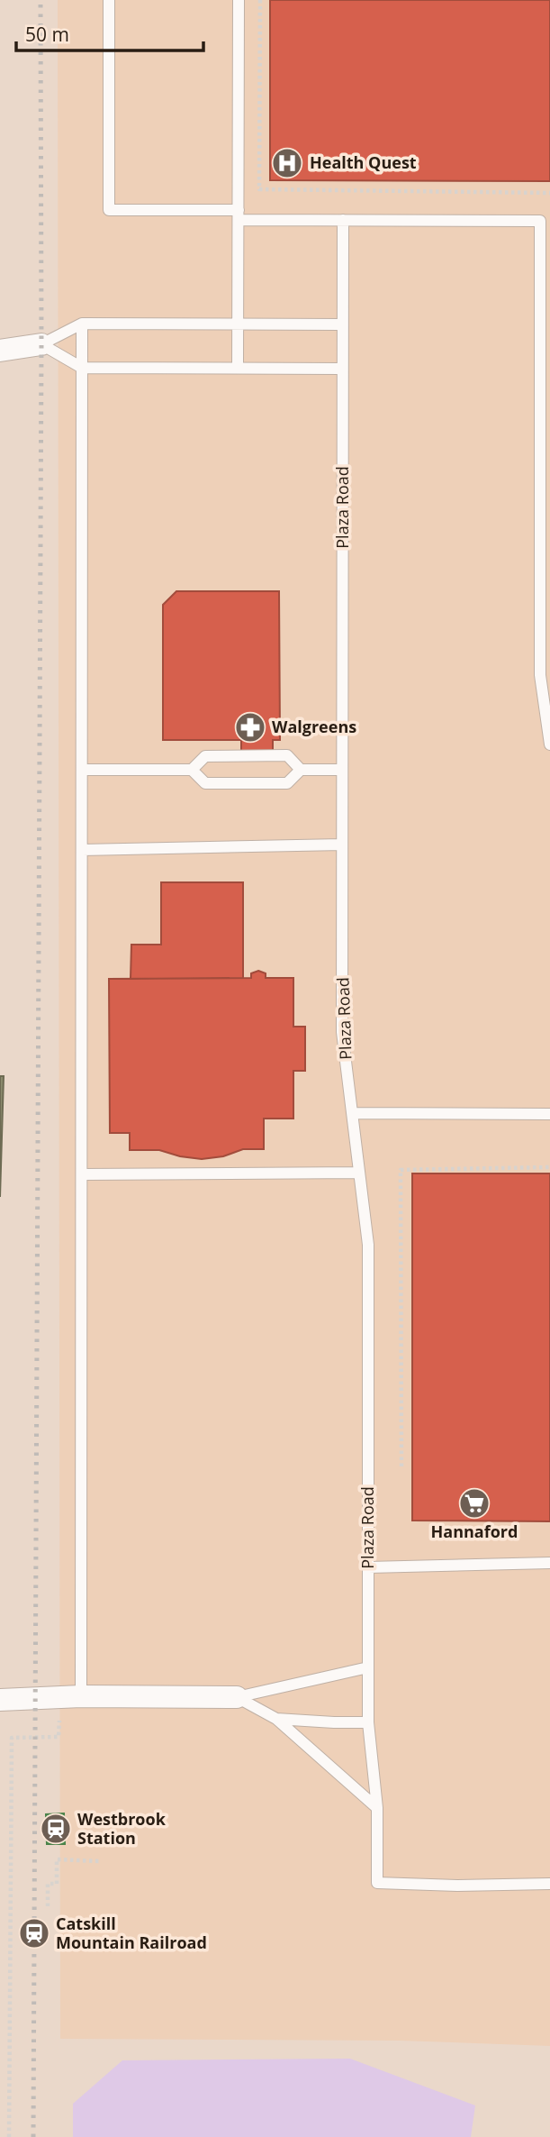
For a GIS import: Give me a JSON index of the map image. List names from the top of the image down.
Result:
{
  "streets": {
    "lane": ["Plaza Road"]
  },
  "places": {
    "hospital": ["Health Quest"],
    "pharmacy": ["Walgreens"],
    "supermarket": ["Hannaford"],
    "station": ["Westbrook Station", "Catskill Mountain Railroad"]
  },
  "scale_bar": "50 m"
}
